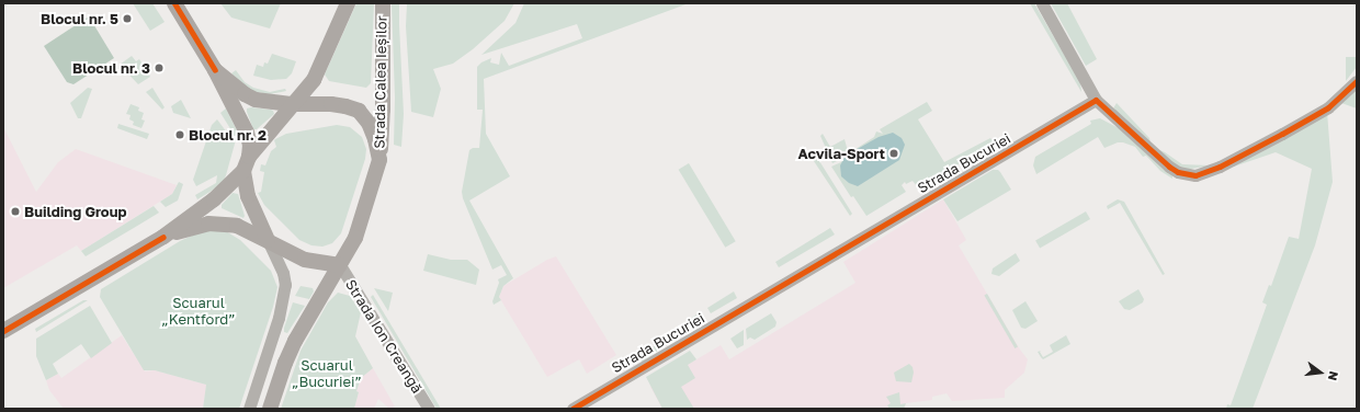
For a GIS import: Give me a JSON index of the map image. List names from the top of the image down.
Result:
{
  "streets": {
    "main road": ["Strada Calea Ieșilor"],
    "street": ["Strada Bucuriei", "Strada Ion Creangă"]
  },
  "crossings": [
    ["Strada Calea Ieșilor", "Strada Ion Creangă"]
  ],
  "parks": ["Scuarul „Kentford”", "Scuarul „Bucuriei”"],
  "places": [
    "Blocul nr. 5",
    "Blocul nr. 3",
    "Blocul nr. 2",
    "Acvila-Sport",
    "Building Group"
  ],
  "north": "right"
}
